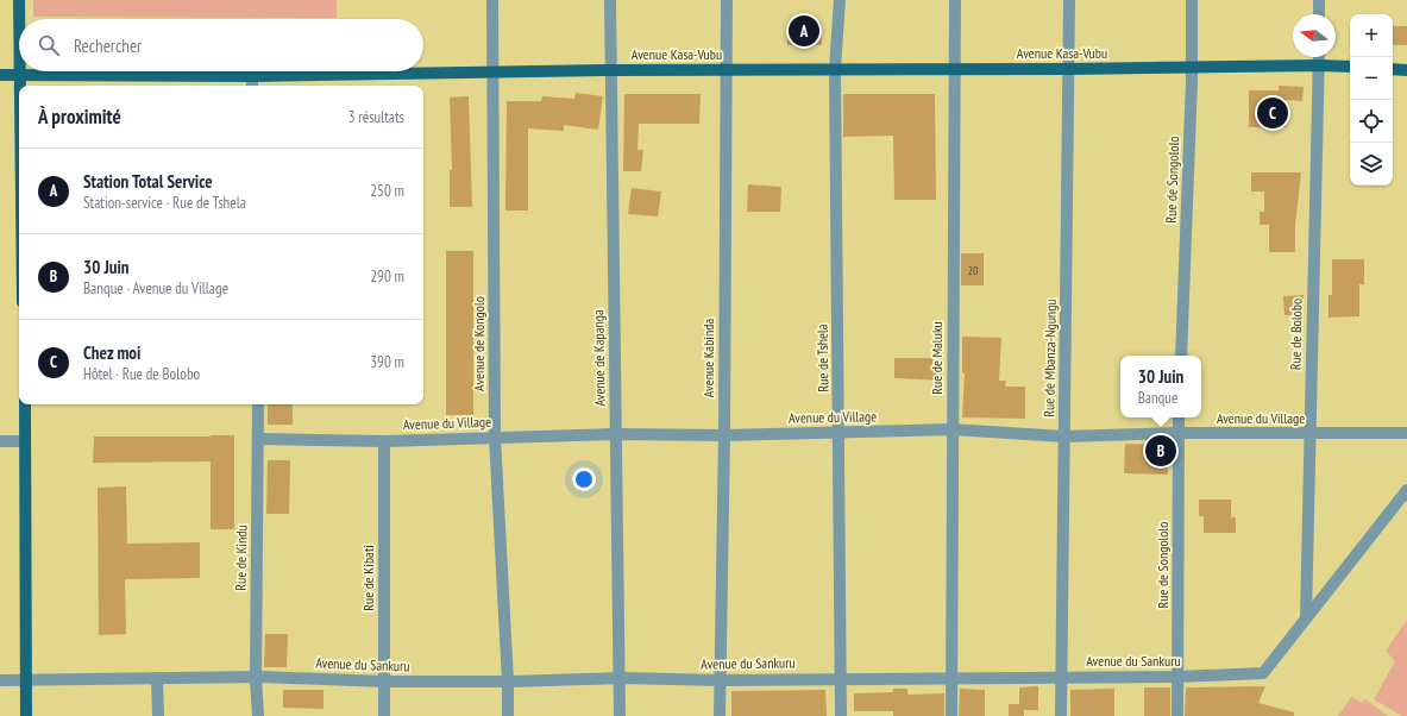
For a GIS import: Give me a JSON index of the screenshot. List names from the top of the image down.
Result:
{
  "streets": {
    "main road": ["Avenue Kasa-Vubu"],
    "street": [
      "Rue de Songololo",
      "Rue de Bolobo",
      "Avenue de Kongolo",
      "Avenue de Kapanga",
      "Avenue Kabinda",
      "Rue de Tshela",
      "Rue de Maluku",
      "Rue de Mbanza-Ngungu",
      "Avenue du Village",
      "Rue de Kindu",
      "Rue de Kibati",
      "Avenue du Sankuru"
    ]
  },
  "crossings": [
    ["Avenue Kasa-Vubu", "Rue de Songololo"],
    ["Avenue Kasa-Vubu", "Rue de Bolobo"],
    ["Avenue Kasa-Vubu", "Avenue de Kongolo"],
    ["Avenue Kasa-Vubu", "Avenue de Kapanga"],
    ["Avenue Kasa-Vubu", "Avenue Kabinda"],
    ["Avenue Kasa-Vubu", "Rue de Tshela"],
    ["Avenue Kasa-Vubu", "Rue de Maluku"],
    ["Avenue Kasa-Vubu", "Rue de Mbanza-Ngungu"],
    ["Rue de Songololo", "Avenue du Village"],
    ["Rue de Songololo", "Avenue du Sankuru"],
    ["Rue de Bolobo", "Avenue du Village"],
    ["Rue de Bolobo", "Avenue du Sankuru"],
    ["Avenue de Kongolo", "Avenue du Village"],
    ["Avenue de Kongolo", "Avenue du Sankuru"],
    ["Avenue de Kapanga", "Avenue du Village"],
    ["Avenue de Kapanga", "Avenue du Sankuru"],
    ["Avenue Kabinda", "Avenue du Village"],
    ["Avenue Kabinda", "Avenue du Sankuru"],
    ["Rue de Tshela", "Avenue du Village"],
    ["Rue de Tshela", "Avenue du Sankuru"],
    ["Rue de Maluku", "Avenue du Village"],
    ["Rue de Maluku", "Avenue du Sankuru"],
    ["Rue de Mbanza-Ngungu", "Avenue du Village"],
    ["Rue de Mbanza-Ngungu", "Avenue du Sankuru"],
    ["Avenue du Village", "Rue de Kindu"],
    ["Avenue du Village", "Rue de Kibati"],
    ["Rue de Kindu", "Avenue du Sankuru"],
    ["Rue de Kibati", "Avenue du Sankuru"]
  ],
  "house_numbers": ["20"],
  "north": "left",
  "page": {
    "pins": ["A", "C", "B"],
    "map_buttons": ["+", "−"],
    "search": "Rechercher",
    "heading": ["À proximité", "3 résultats"],
    "list": [
      {
        "mark": "A",
        "name": "Station Total Service",
        "note": "Station-service · Rue de Tshela",
        "value": "250 m"
      },
      {
        "mark": "B",
        "name": "30 Juin",
        "note": "Banque · Avenue du Village",
        "value": "290 m"
      },
      {
        "mark": "C",
        "name": "Chez moi",
        "note": "Hôtel · Rue de Bolobo",
        "value": "390 m"
      }
    ],
    "popup": ["30 Juin", "Banque"]
  }
}
